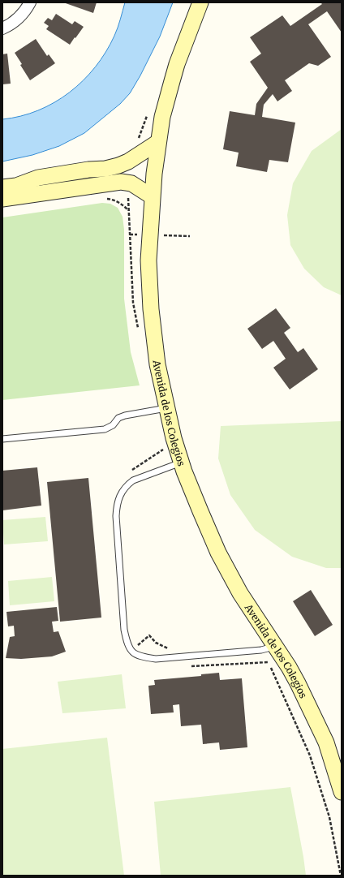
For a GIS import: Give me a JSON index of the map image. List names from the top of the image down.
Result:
{
  "streets": {
    "street": ["Avenida de los Colegios"]
  }
}
